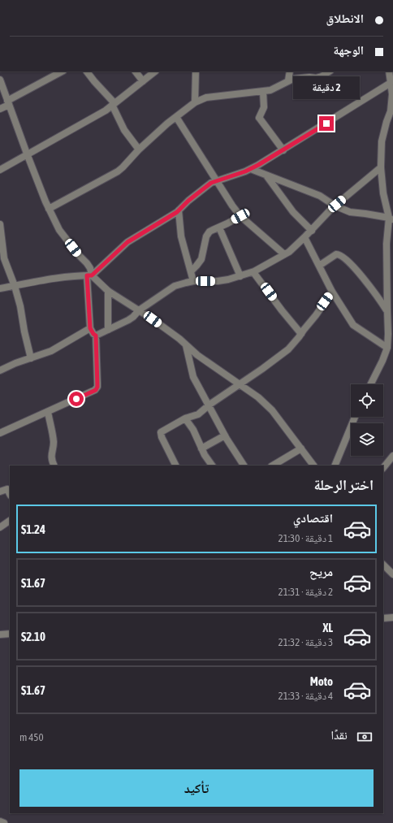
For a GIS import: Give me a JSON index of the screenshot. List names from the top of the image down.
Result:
{
  "page": {
    "banner": ["الانطلاق", "الوجهة"],
    "bubble": "2 دقيقة",
    "heading": "اختر الرحلة",
    "list": [
      {
        "name": "اقتصادي",
        "note": "1 دقيقة · 21:30",
        "value": "$1.24"
      },
      {
        "name": "مريح",
        "note": "2 دقيقة · 21:31",
        "value": "$1.67"
      },
      {
        "name": "XL",
        "note": "3 دقيقة · 21:32",
        "value": "$2.10"
      },
      {
        "name": "Moto",
        "note": "4 دقيقة · 21:33",
        "value": "$1.67"
      }
    ],
    "pay": ["نقدًا", "450 m"],
    "buttons": "تأكيد"
  }
}
